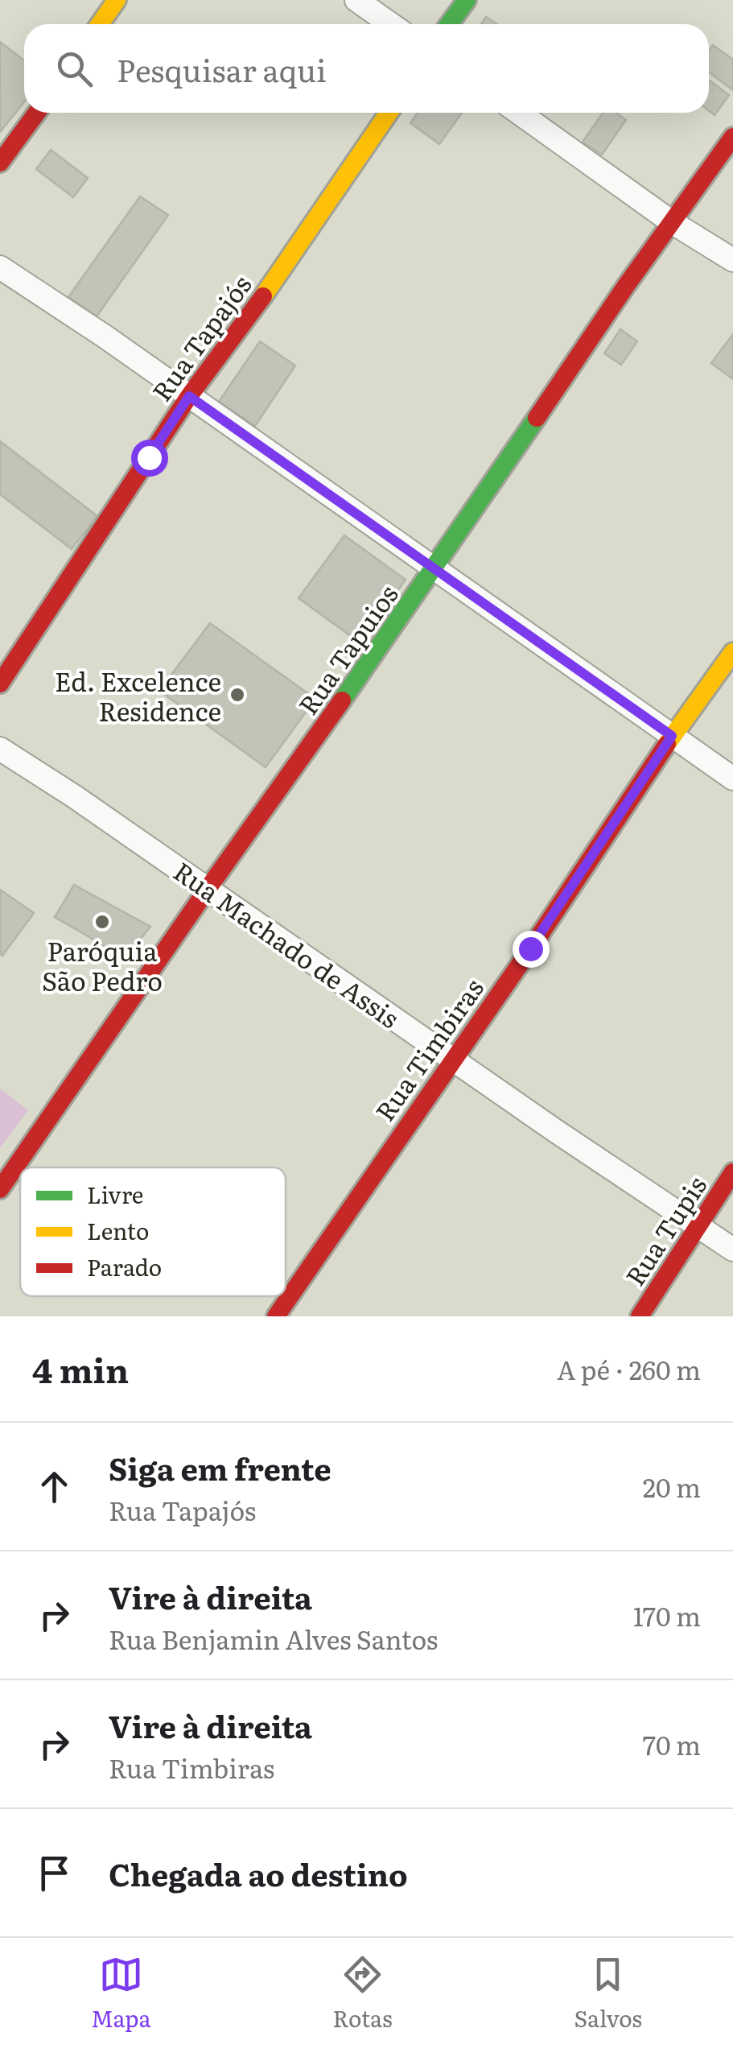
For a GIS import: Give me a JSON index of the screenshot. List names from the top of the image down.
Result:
{
  "streets": {
    "street": [
      "Rua Tapajós",
      "Rua Tapuios",
      "Rua Machado de Assis",
      "Rua Timbiras",
      "Rua Tupis"
    ]
  },
  "crossings": [
    ["Rua Tapuios", "Rua Machado de Assis"],
    ["Rua Machado de Assis", "Rua Timbiras"],
    ["Rua Machado de Assis", "Rua Tupis"]
  ],
  "places": ["Ed. Excelence Residence", "Paróquia São Pedro"],
  "legend": ["Livre", "Lento", "Parado"],
  "page": {
    "search": "Pesquisar aqui",
    "heading": ["4 min", "A pé · 260 m"],
    "list": [
      ["Siga em frente", "Rua Tapajós", "20 m"],
      ["Vire à direita", "Rua Benjamin Alves Santos", "170 m"],
      ["Vire à direita", "Rua Timbiras", "70 m"],
      "Chegada ao destino"
    ],
    "nav": ["Mapa", "Rotas", "Salvos"]
  }
}
